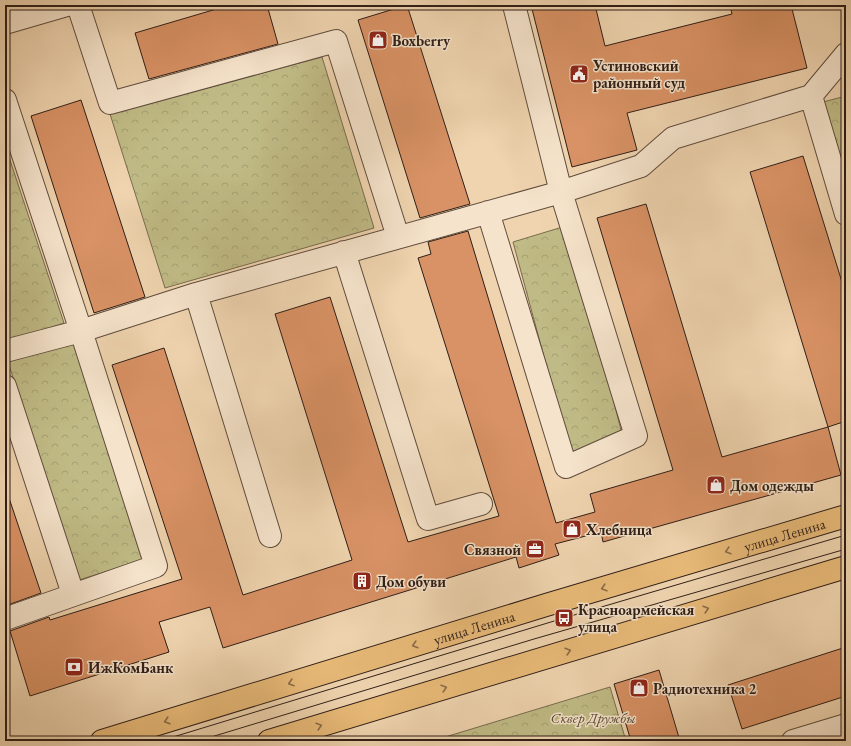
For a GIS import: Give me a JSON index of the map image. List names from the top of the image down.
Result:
{
  "streets": {
    "main road": ["улица Ленина"]
  },
  "parks": ["Сквер Дружбы"],
  "places": {
    "shop": [
      "Boxberry",
      "Дом одежды",
      "Хлебница",
      "Радиотехника 2"
    ],
    "public building": ["Устиновский районный суд"],
    "office": ["Связной"],
    "building": ["Дом обуви"],
    "bus stop": ["Красноармейская улица"],
    "bank": ["ИжКомБанк"]
  }
}
